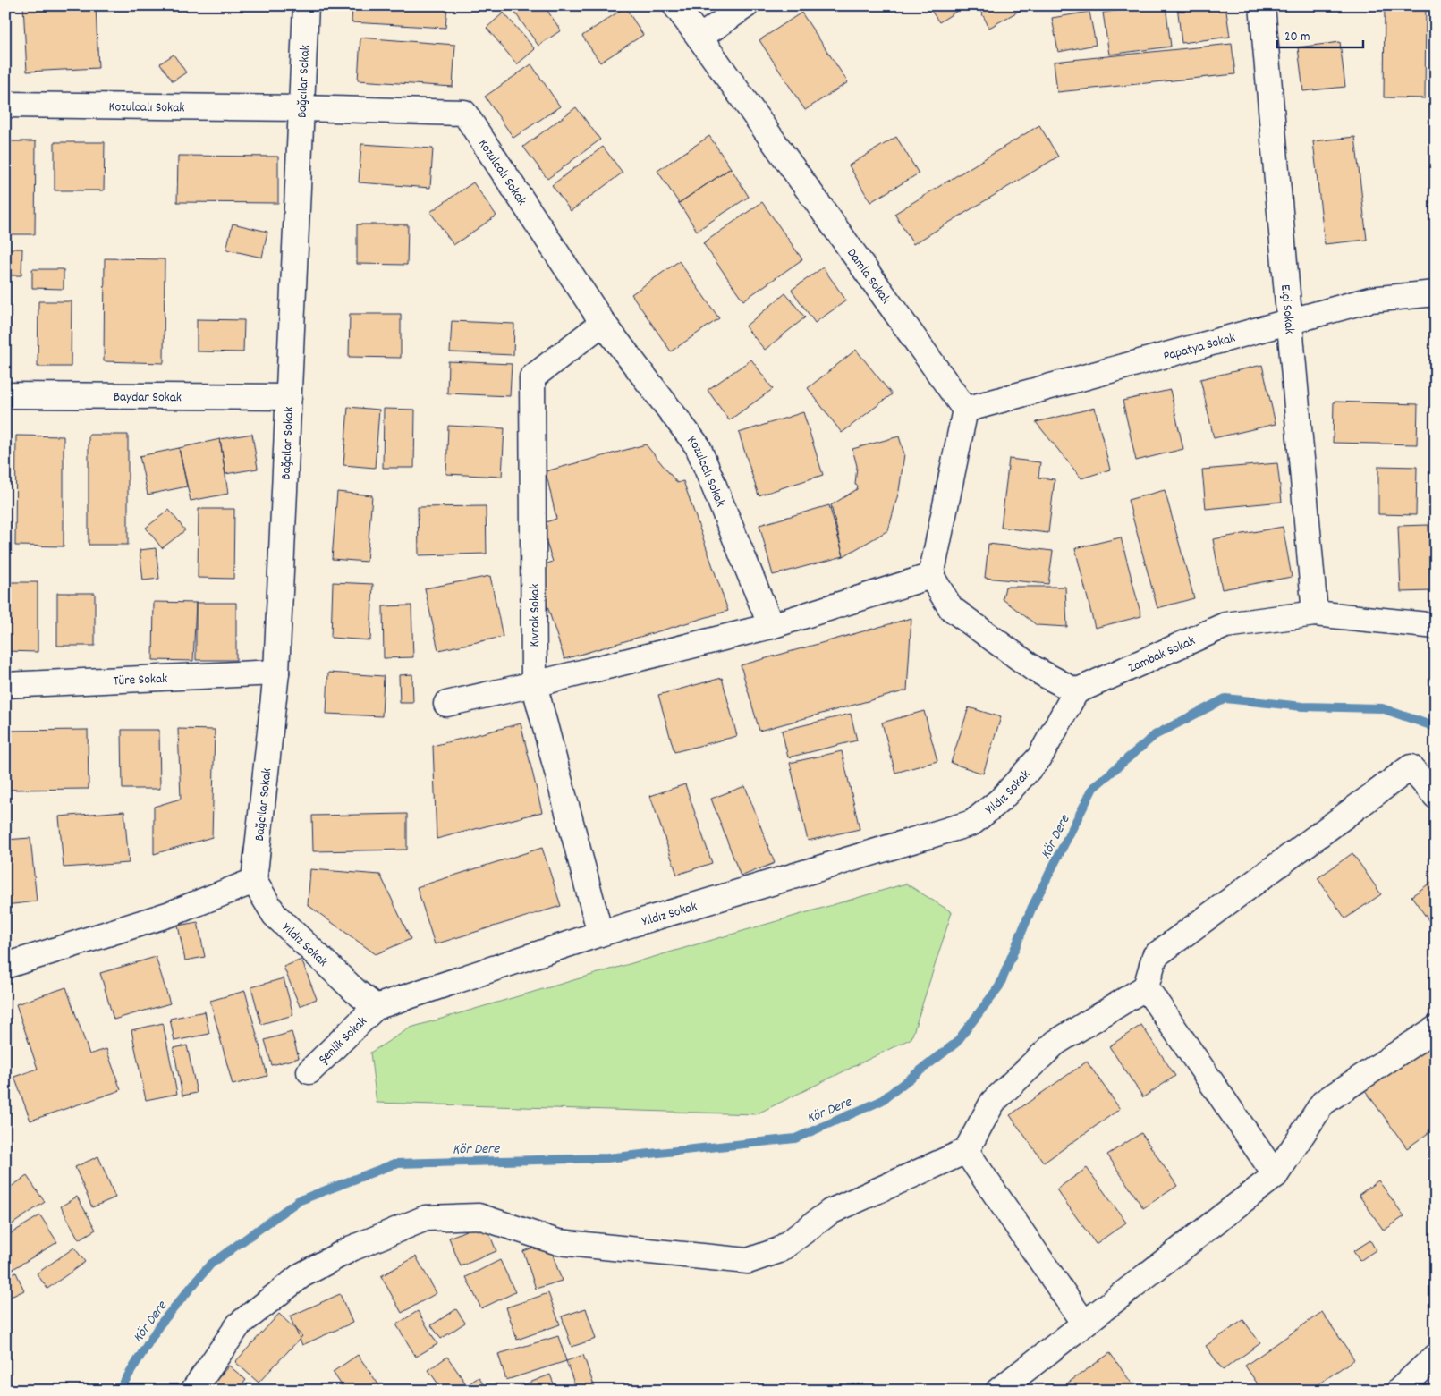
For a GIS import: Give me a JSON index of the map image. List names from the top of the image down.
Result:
{
  "streets": {
    "street": [
      "Bağcılar Sokak",
      "Kozulcalı Sokak",
      "Damla Sokak",
      "Elçi Sokak",
      "Papatya Sokak",
      "Baydar Sokak",
      "Kıvrak Sokak",
      "Zambak Sokak",
      "Türe Sokak",
      "Yıldız Sokak",
      "Şenlik Sokak"
    ]
  },
  "crossings": [
    ["Bağcılar Sokak", "Kozulcalı Sokak"],
    ["Bağcılar Sokak", "Baydar Sokak"],
    ["Bağcılar Sokak", "Türe Sokak"],
    ["Bağcılar Sokak", "Yıldız Sokak"],
    ["Kozulcalı Sokak", "Kıvrak Sokak"],
    ["Damla Sokak", "Papatya Sokak"],
    ["Elçi Sokak", "Papatya Sokak"],
    ["Elçi Sokak", "Zambak Sokak"],
    ["Kıvrak Sokak", "Yıldız Sokak"],
    ["Zambak Sokak", "Yıldız Sokak"],
    ["Yıldız Sokak", "Şenlik Sokak"]
  ],
  "water": ["Kör Dere"],
  "scale_bar": "20 m"
}
